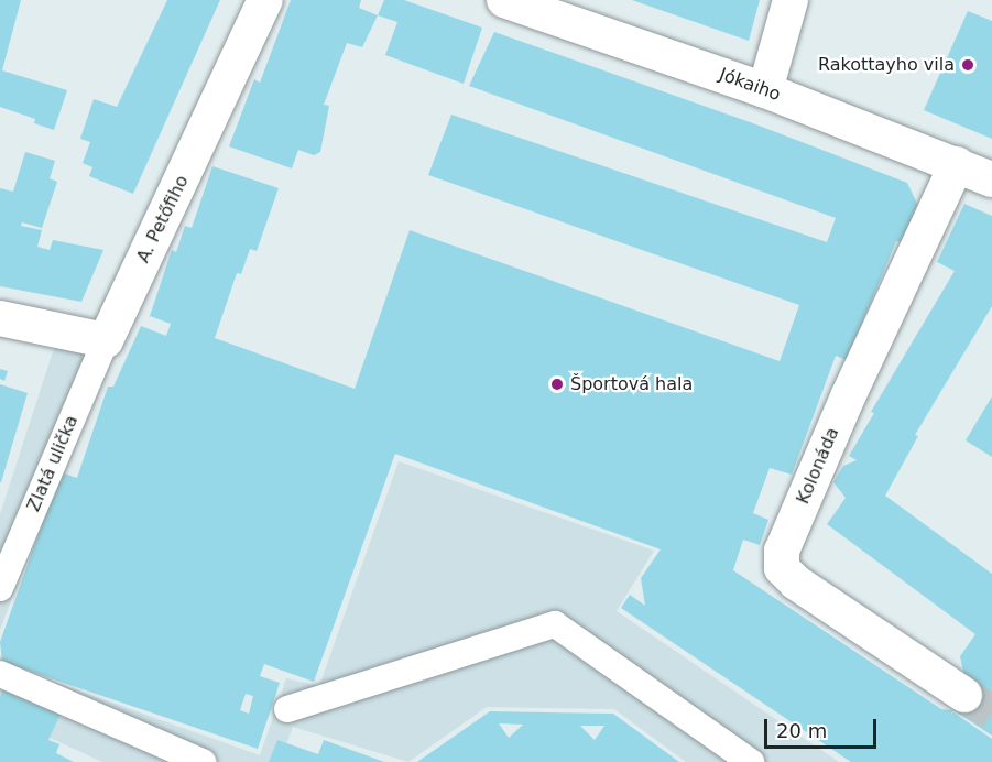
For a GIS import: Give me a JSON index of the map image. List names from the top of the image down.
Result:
{
  "streets": {
    "street": [
      "Jókaiho",
      "A. Petőfiho",
      "Zlatá ulička",
      "Kolonáda"
    ]
  },
  "crossings": [
    ["Jókaiho", "Kolonáda"],
    ["A. Petőfiho", "Zlatá ulička"]
  ],
  "places": ["Rakottayho vila", "Športová hala"],
  "scale_bar": "20 m"
}
